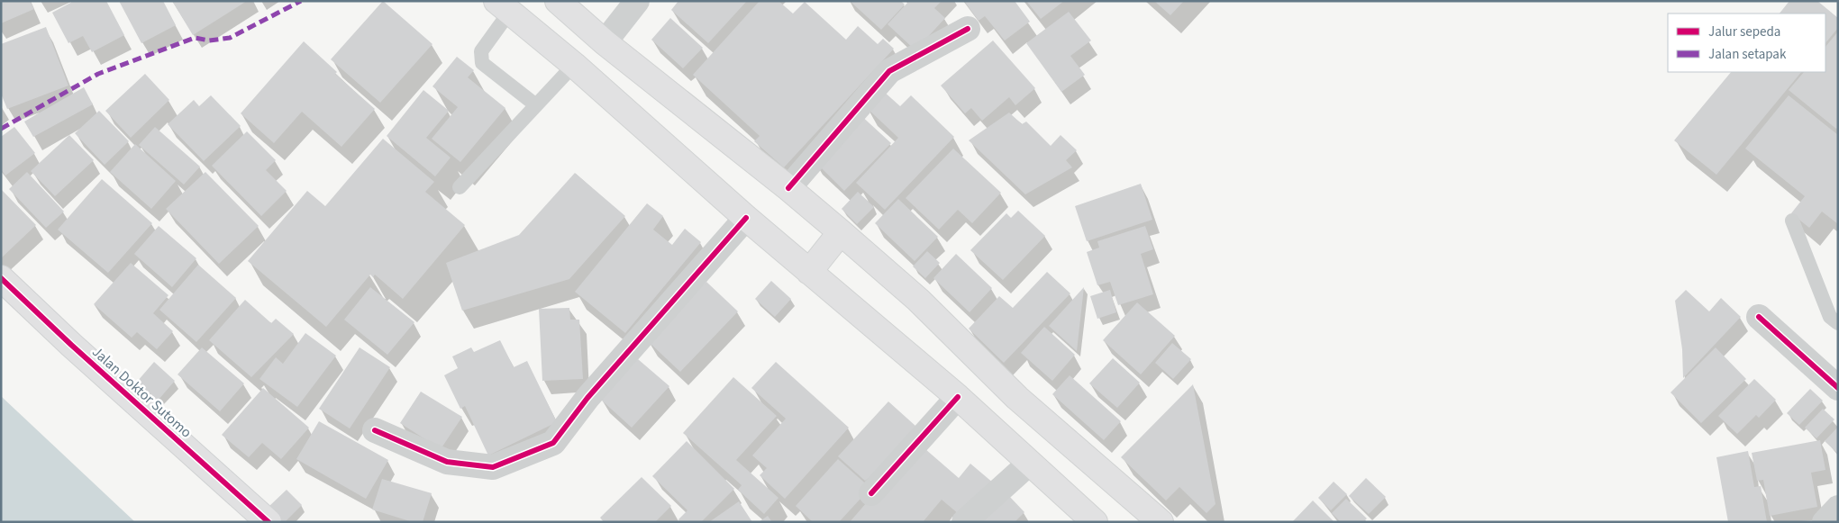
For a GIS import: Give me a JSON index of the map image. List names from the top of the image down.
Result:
{
  "streets": {
    "main road": ["Jalan Doktor Sutomo"]
  },
  "legend": ["Jalur sepeda", "Jalan setapak"]
}
